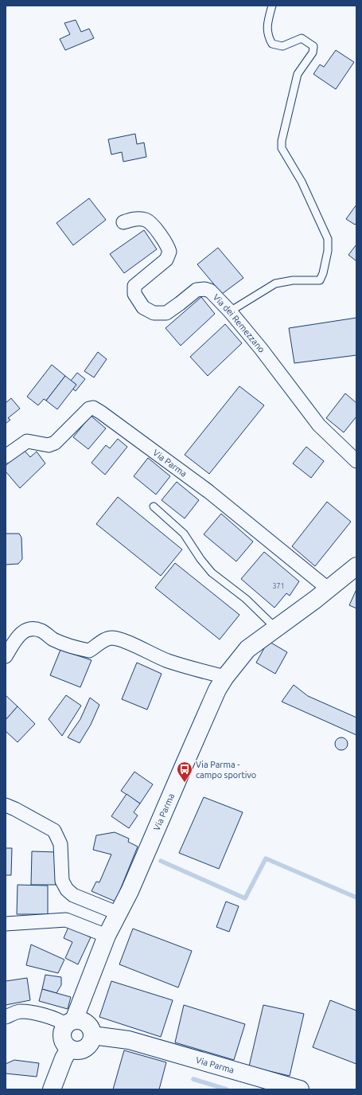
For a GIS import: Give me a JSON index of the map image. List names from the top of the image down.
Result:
{
  "streets": {
    "main road": ["Via Parma"],
    "street": ["Via dei Remezzano"]
  },
  "places": {
    "bus stop": ["Via Parma - campo sportivo"]
  },
  "house_numbers": ["371"]
}
